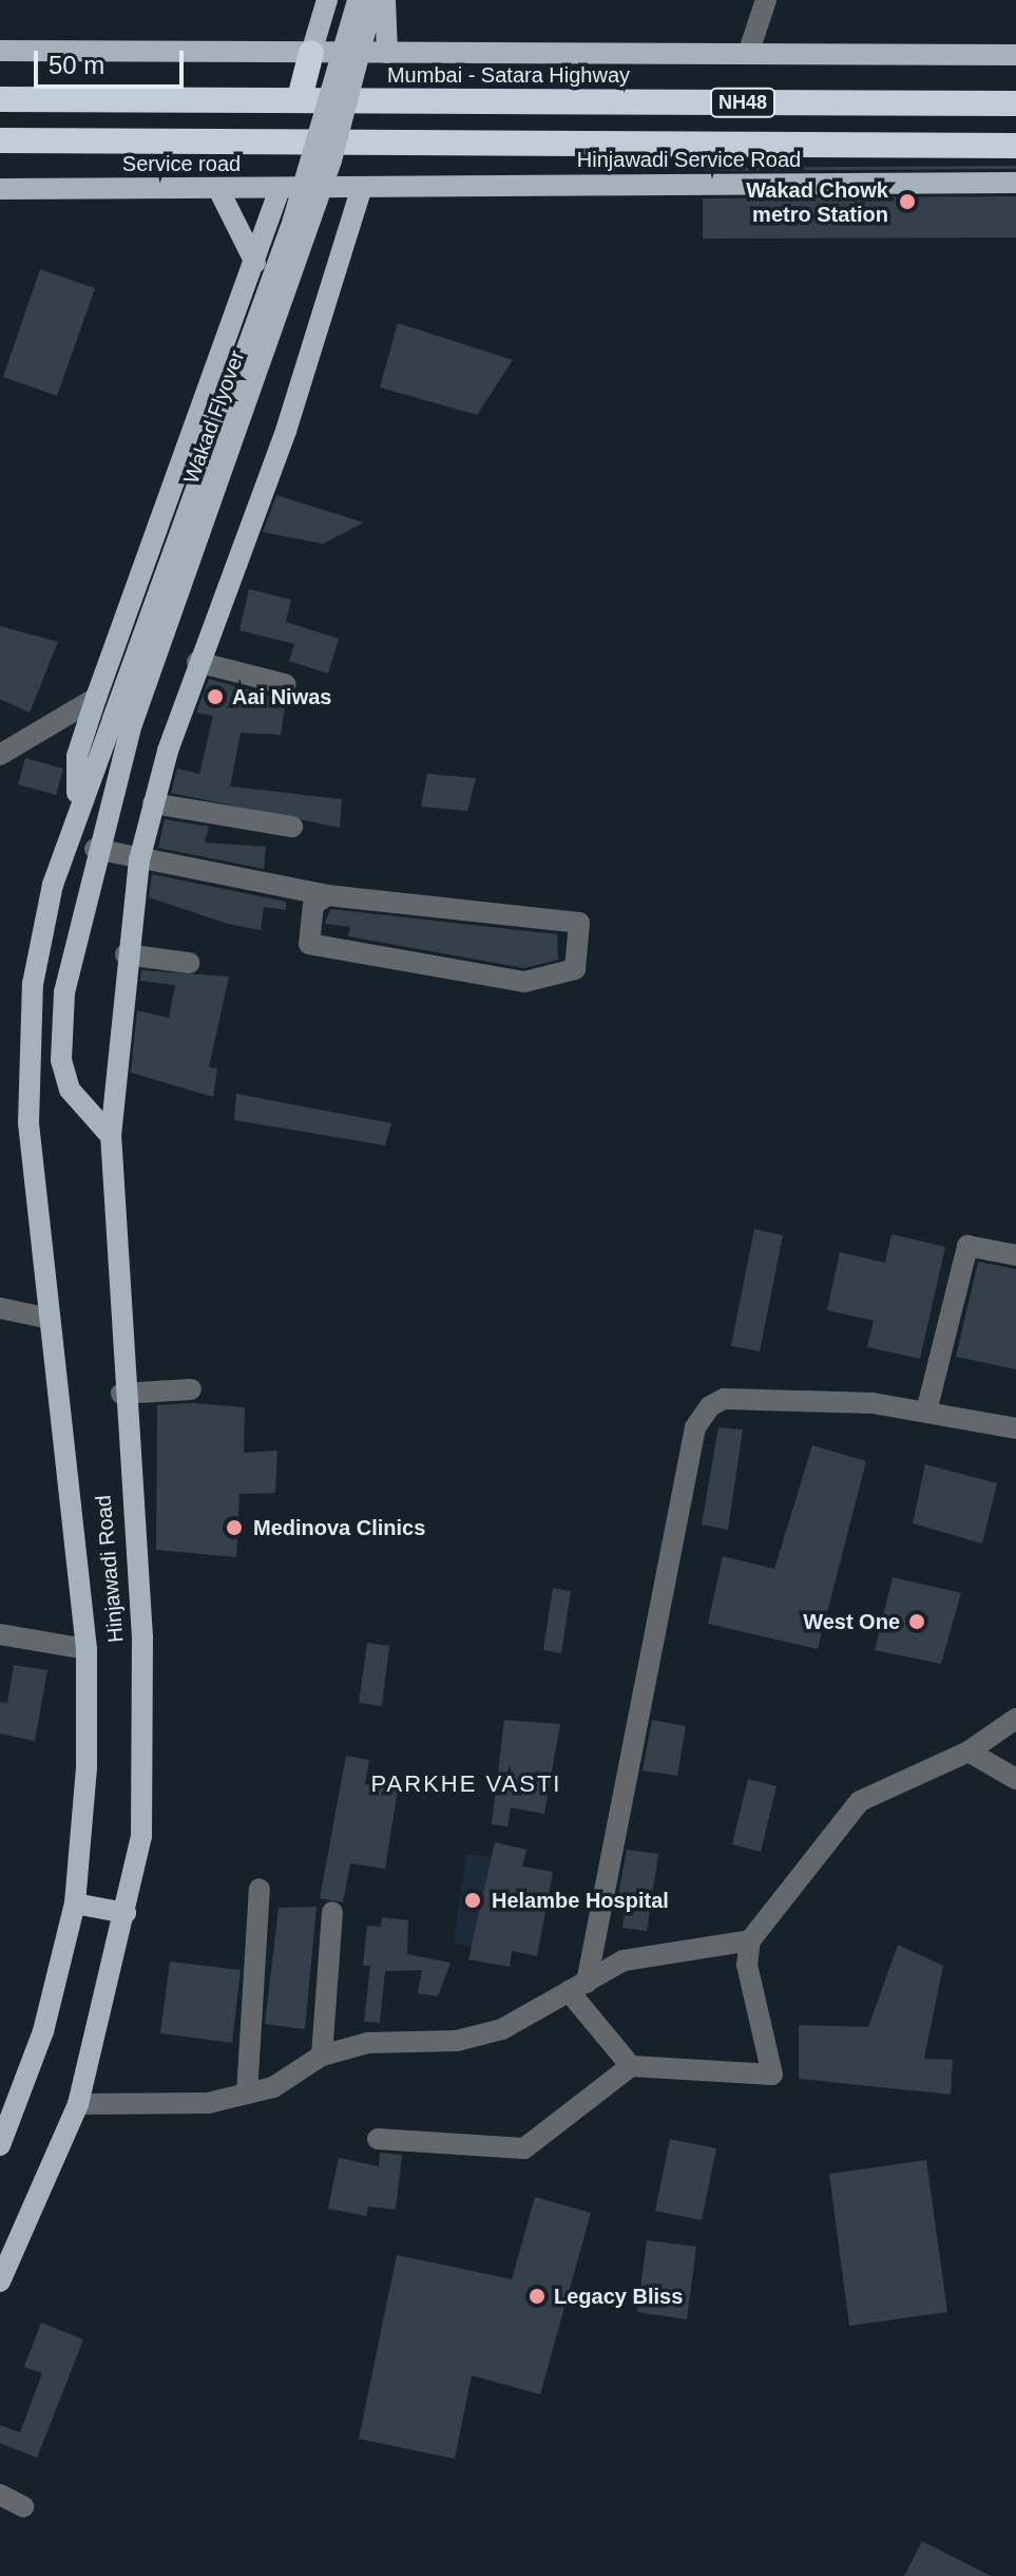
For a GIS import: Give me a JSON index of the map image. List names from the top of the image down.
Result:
{
  "streets": {
    "highway": ["Mumbai - Satara Highway", "NH48"],
    "main road": [
      "Hinjawadi Service Road",
      "Service road",
      "Wakad Flyover",
      "Hinjawadi Road"
    ]
  },
  "crossings": [
    ["Hinjawadi Service Road", "Service road"],
    ["Hinjawadi Service Road", "Hinjawadi Road"],
    ["Service road", "Hinjawadi Road"],
    ["Wakad Flyover", "Hinjawadi Road"]
  ],
  "districts": ["PARKHE VASTI"],
  "places": [
    "Wakad Chowk metro Station",
    "Aai Niwas",
    "Medinova Clinics",
    "West One",
    "Helambe Hospital",
    "Legacy Bliss"
  ],
  "scale_bar": "50 m"
}
